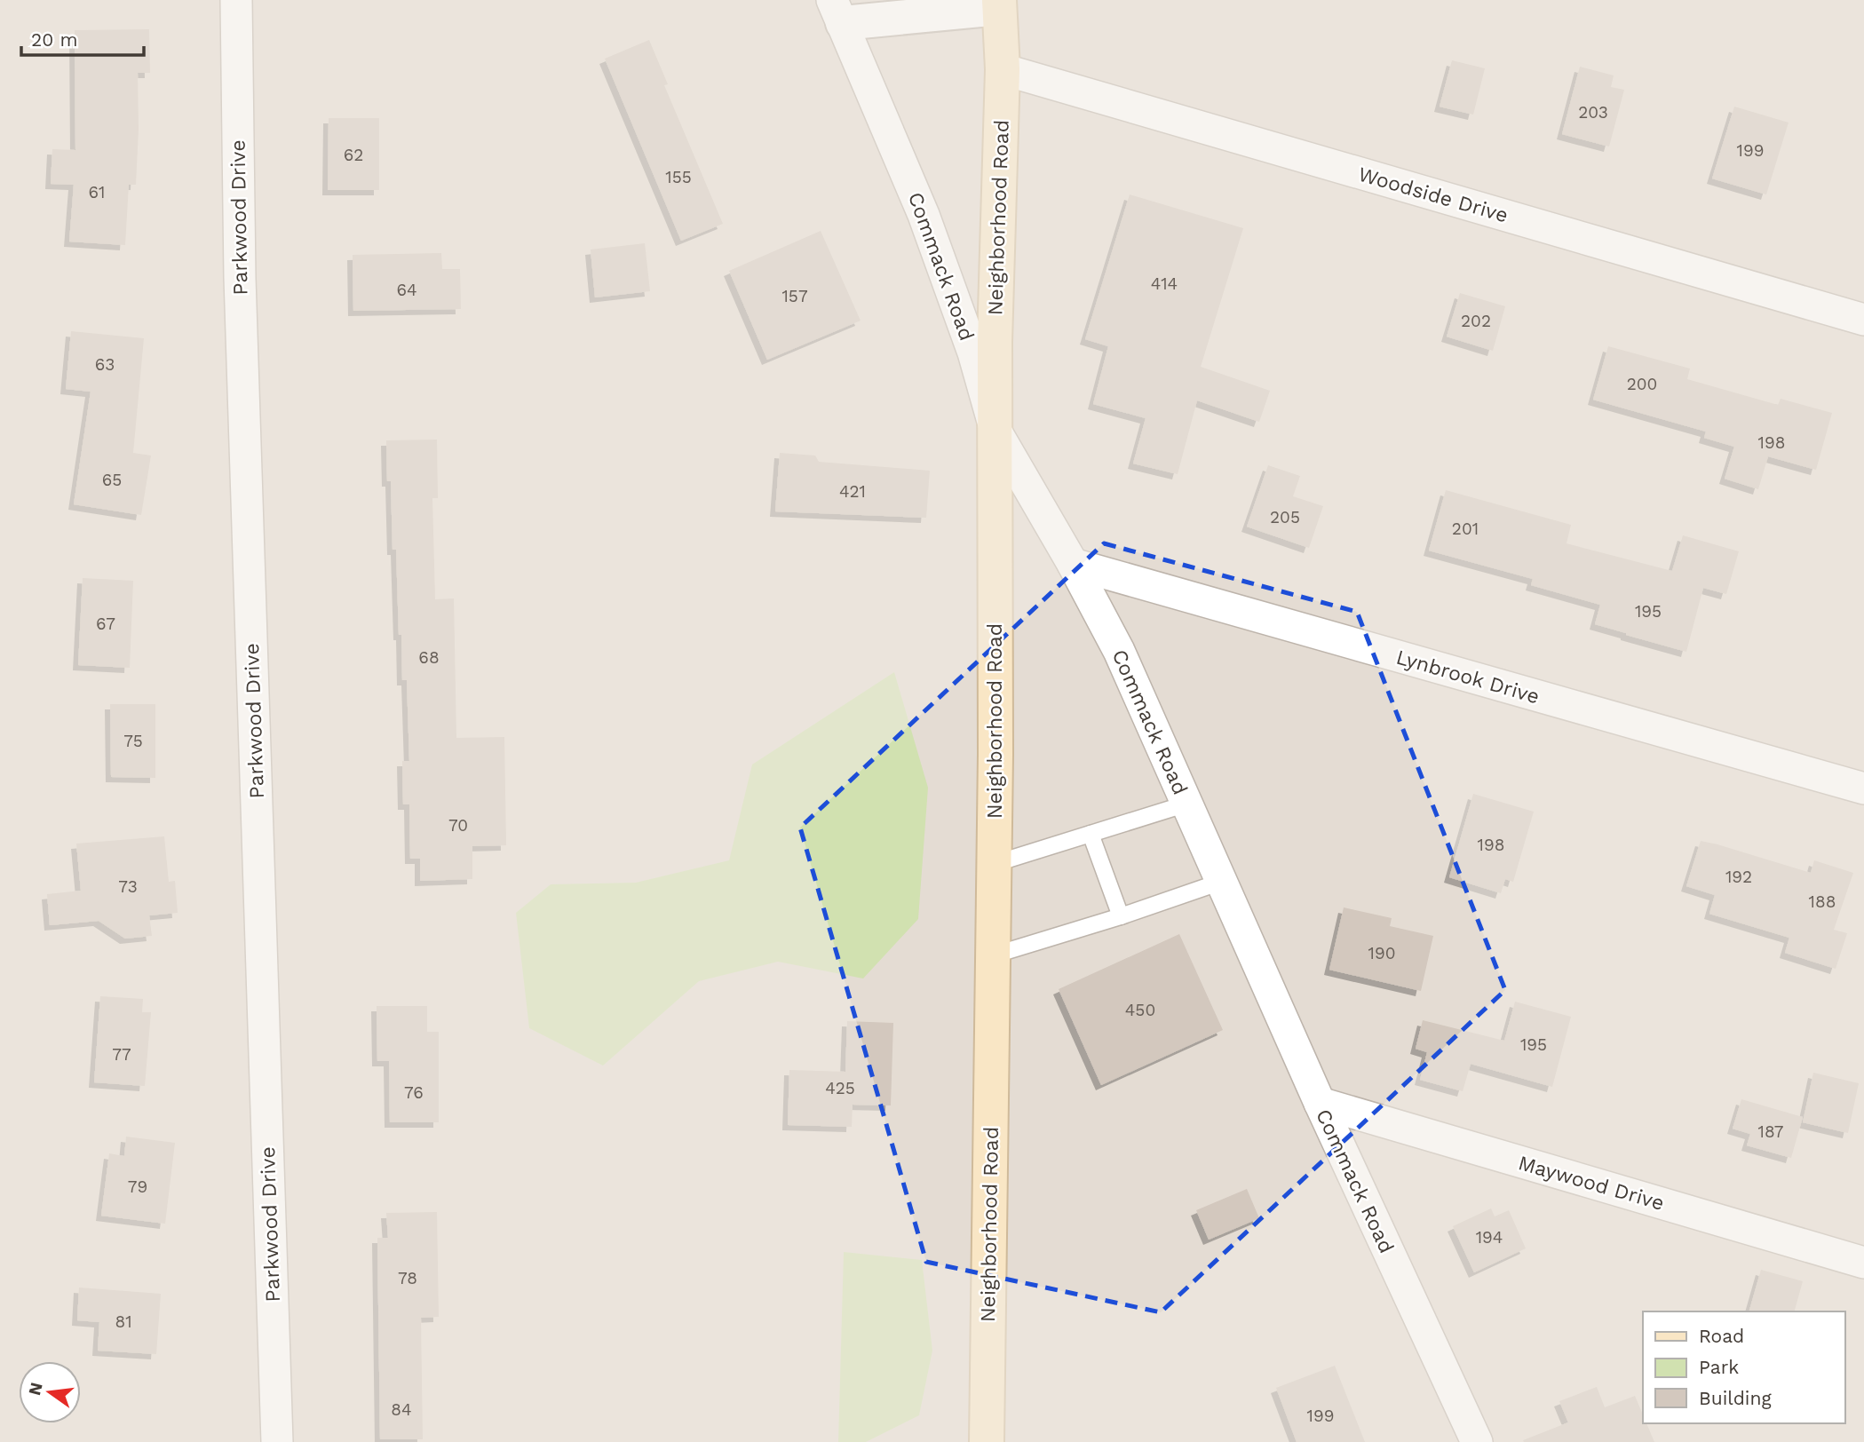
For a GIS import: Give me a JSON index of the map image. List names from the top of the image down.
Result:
{
  "streets": {
    "main road": ["Neighborhood Road"],
    "street": [
      "Woodside Drive",
      "Parkwood Drive",
      "Commack Road",
      "Lynbrook Drive",
      "Maywood Drive"
    ]
  },
  "crossings": [
    ["Woodside Drive", "Neighborhood Road"],
    ["Neighborhood Road", "Commack Road"],
    ["Commack Road", "Lynbrook Drive"],
    ["Commack Road", "Maywood Drive"]
  ],
  "house_numbers": [
    "203",
    "199",
    "62",
    "155",
    "61",
    "414",
    "64",
    "157",
    "202",
    "63",
    "200",
    "198",
    "65",
    "421",
    "205",
    "201",
    "195",
    "67",
    "68",
    "75",
    "70",
    "198",
    "192",
    "73",
    "188",
    "190",
    "450",
    "195",
    "77",
    "425",
    "76",
    "187",
    "79",
    "194",
    "78",
    "81",
    "84",
    "199"
  ],
  "legend": ["Road", "Park", "Building"],
  "scale_bar": "20 m",
  "north": "left"
}
